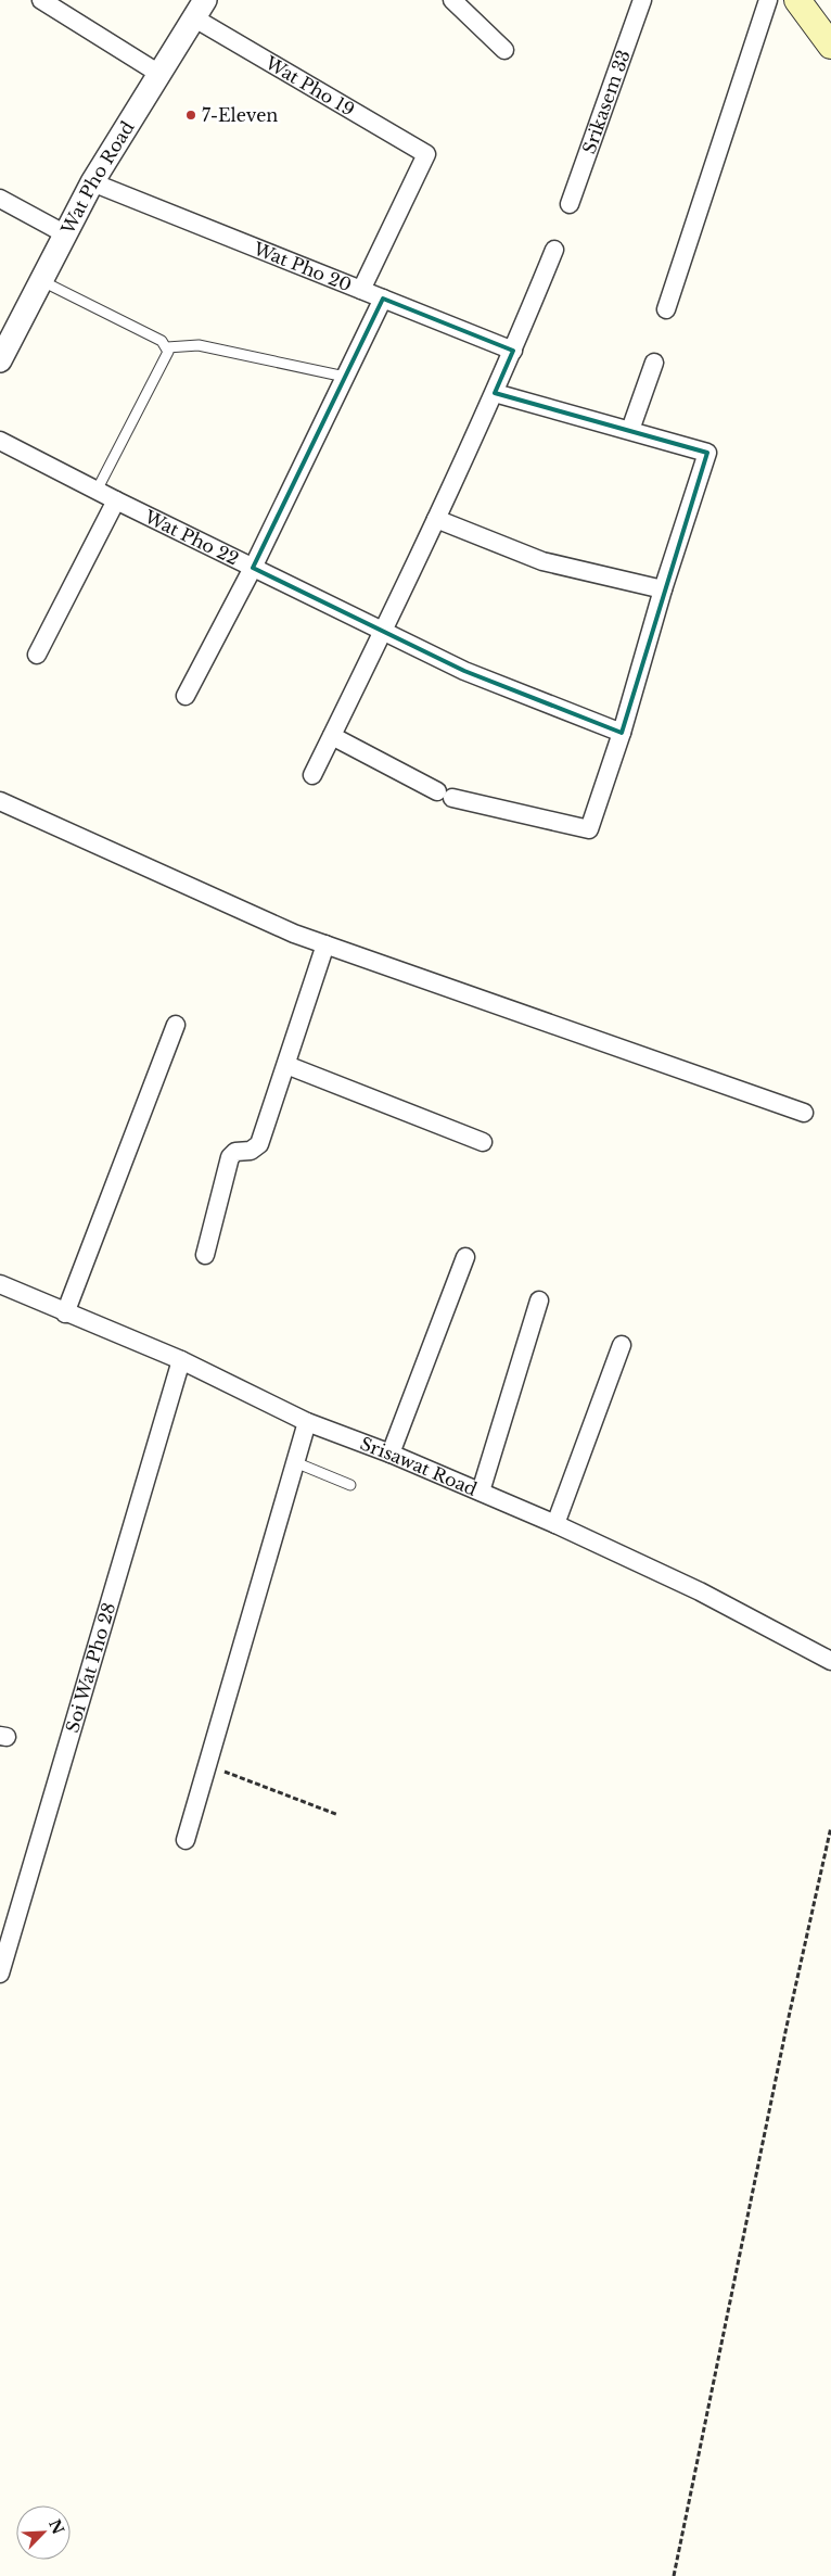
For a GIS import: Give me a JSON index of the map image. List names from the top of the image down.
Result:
{
  "streets": {
    "street": [
      "Wat Pho 19",
      "Srikasem 33",
      "Wat Pho Road",
      "Wat Pho 20",
      "Wat Pho 22",
      "Srisawat Road",
      "Soi Wat Pho 28"
    ]
  },
  "crossings": [
    ["Wat Pho 19", "Wat Pho Road"],
    ["Wat Pho 19", "Wat Pho 20"],
    ["Wat Pho Road", "Wat Pho 20"],
    ["Srisawat Road", "Soi Wat Pho 28"]
  ],
  "places": ["7-Eleven"],
  "north": "top right"
}
